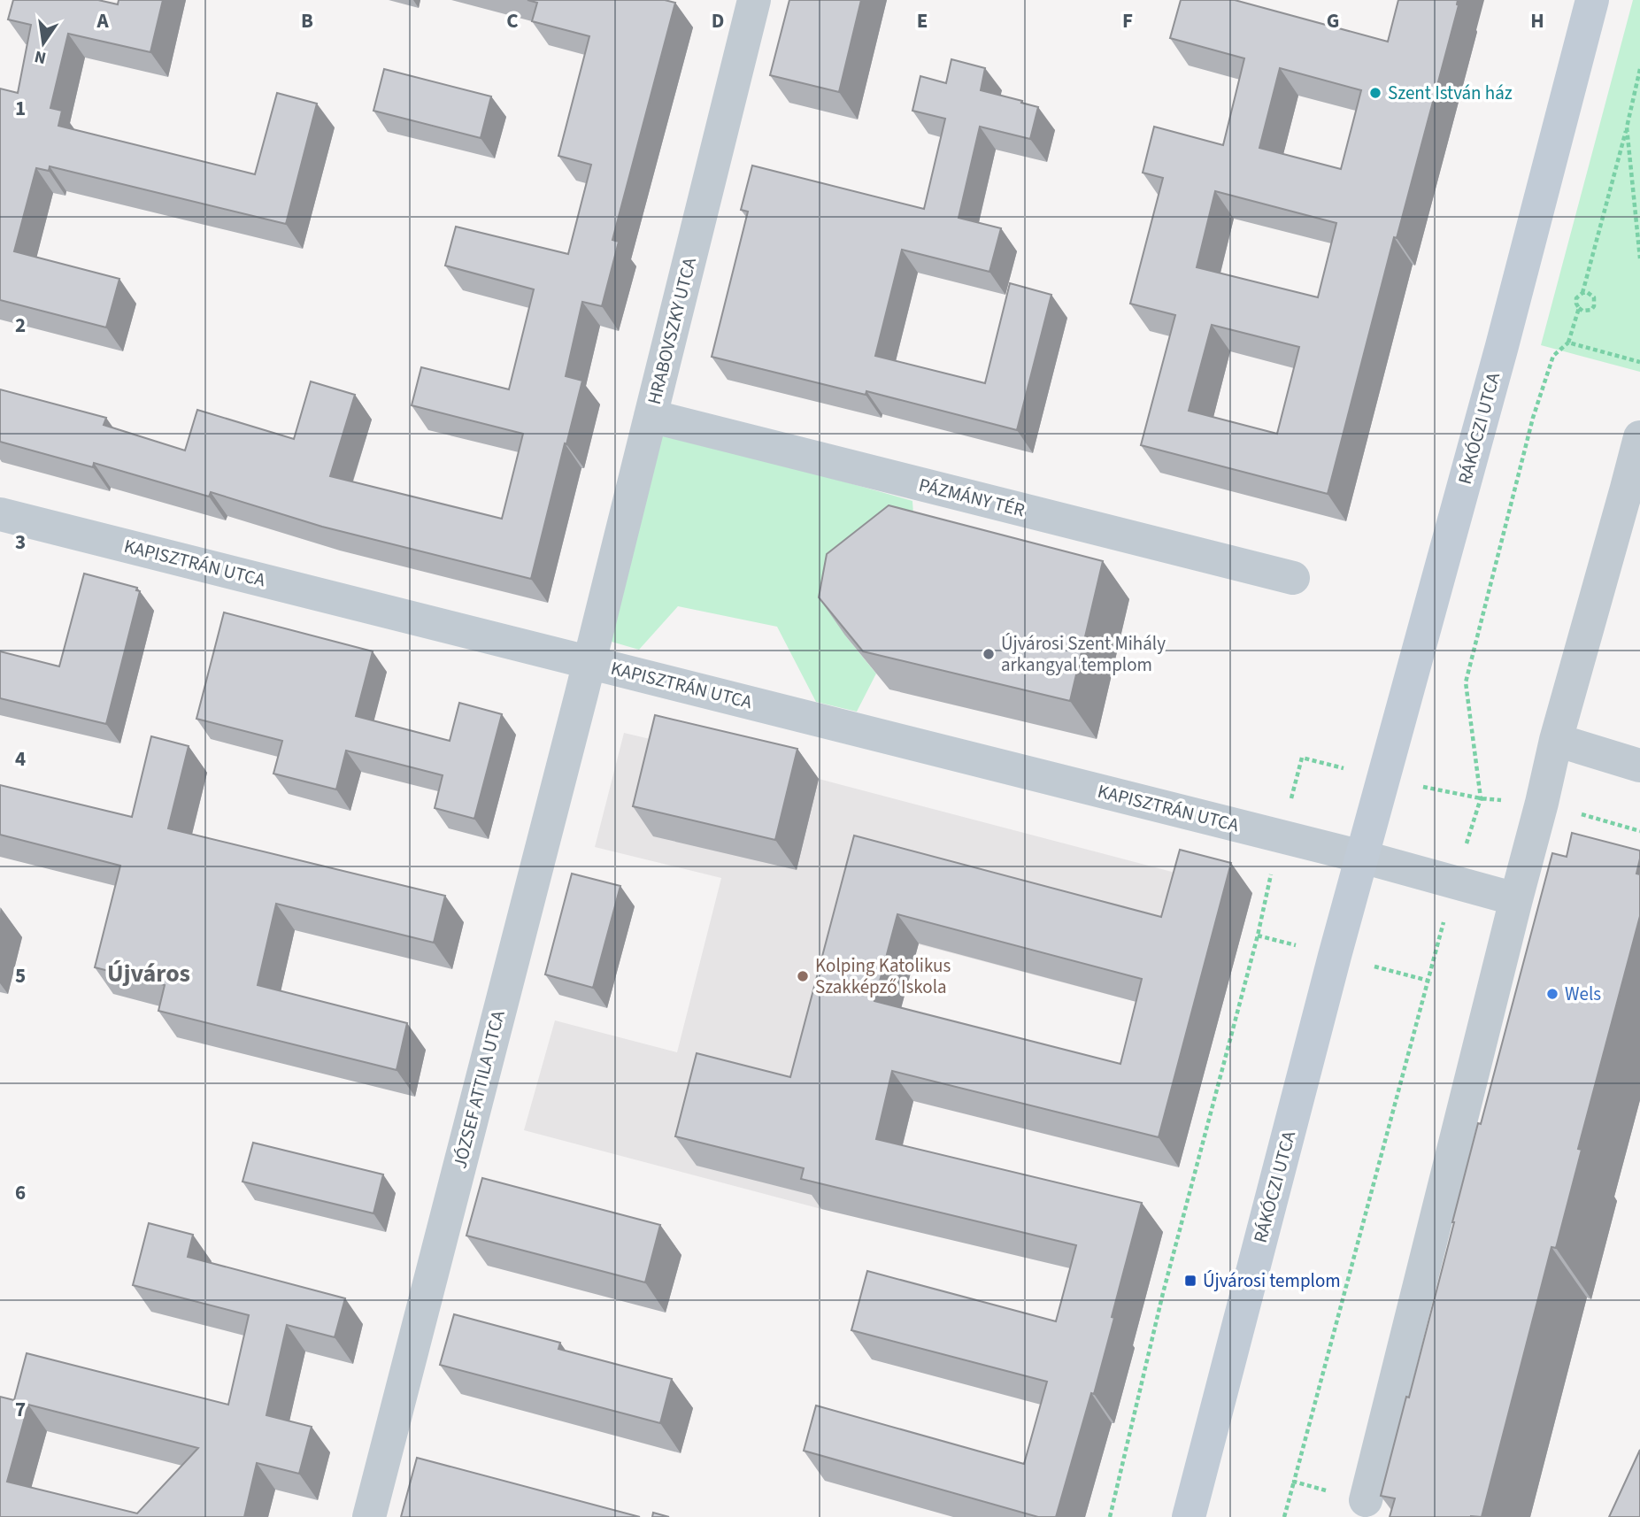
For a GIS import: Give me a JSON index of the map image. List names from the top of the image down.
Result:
{
  "streets": {
    "street": [
      "HRABOVSZKY UTCA",
      "RÁKÓCZI UTCA",
      "PÁZMÁNY TÉR",
      "KAPISZTRÁN UTCA",
      "JÓZSEF ATTILA UTCA"
    ]
  },
  "crossings": [
    ["HRABOVSZKY UTCA", "PÁZMÁNY TÉR"],
    ["HRABOVSZKY UTCA", "KAPISZTRÁN UTCA"],
    ["HRABOVSZKY UTCA", "JÓZSEF ATTILA UTCA"],
    ["RÁKÓCZI UTCA", "KAPISZTRÁN UTCA"],
    ["KAPISZTRÁN UTCA", "JÓZSEF ATTILA UTCA"]
  ],
  "districts": ["Újváros"],
  "places": {
    "other": [
      "Szent István ház",
      "Újvárosi Szent Mihály arkangyal templom",
      "Kolping Katolikus Szakképző Iskola",
      "Wels"
    ],
    "transit": ["Újvárosi templom"]
  },
  "north": "bottom",
  "grid": {
    "columns": [
      "A",
      "B",
      "C",
      "D",
      "E",
      "F",
      "G",
      "H"
    ],
    "rows": [
      "1",
      "2",
      "3",
      "4",
      "5",
      "6",
      "7"
    ]
  }
}
